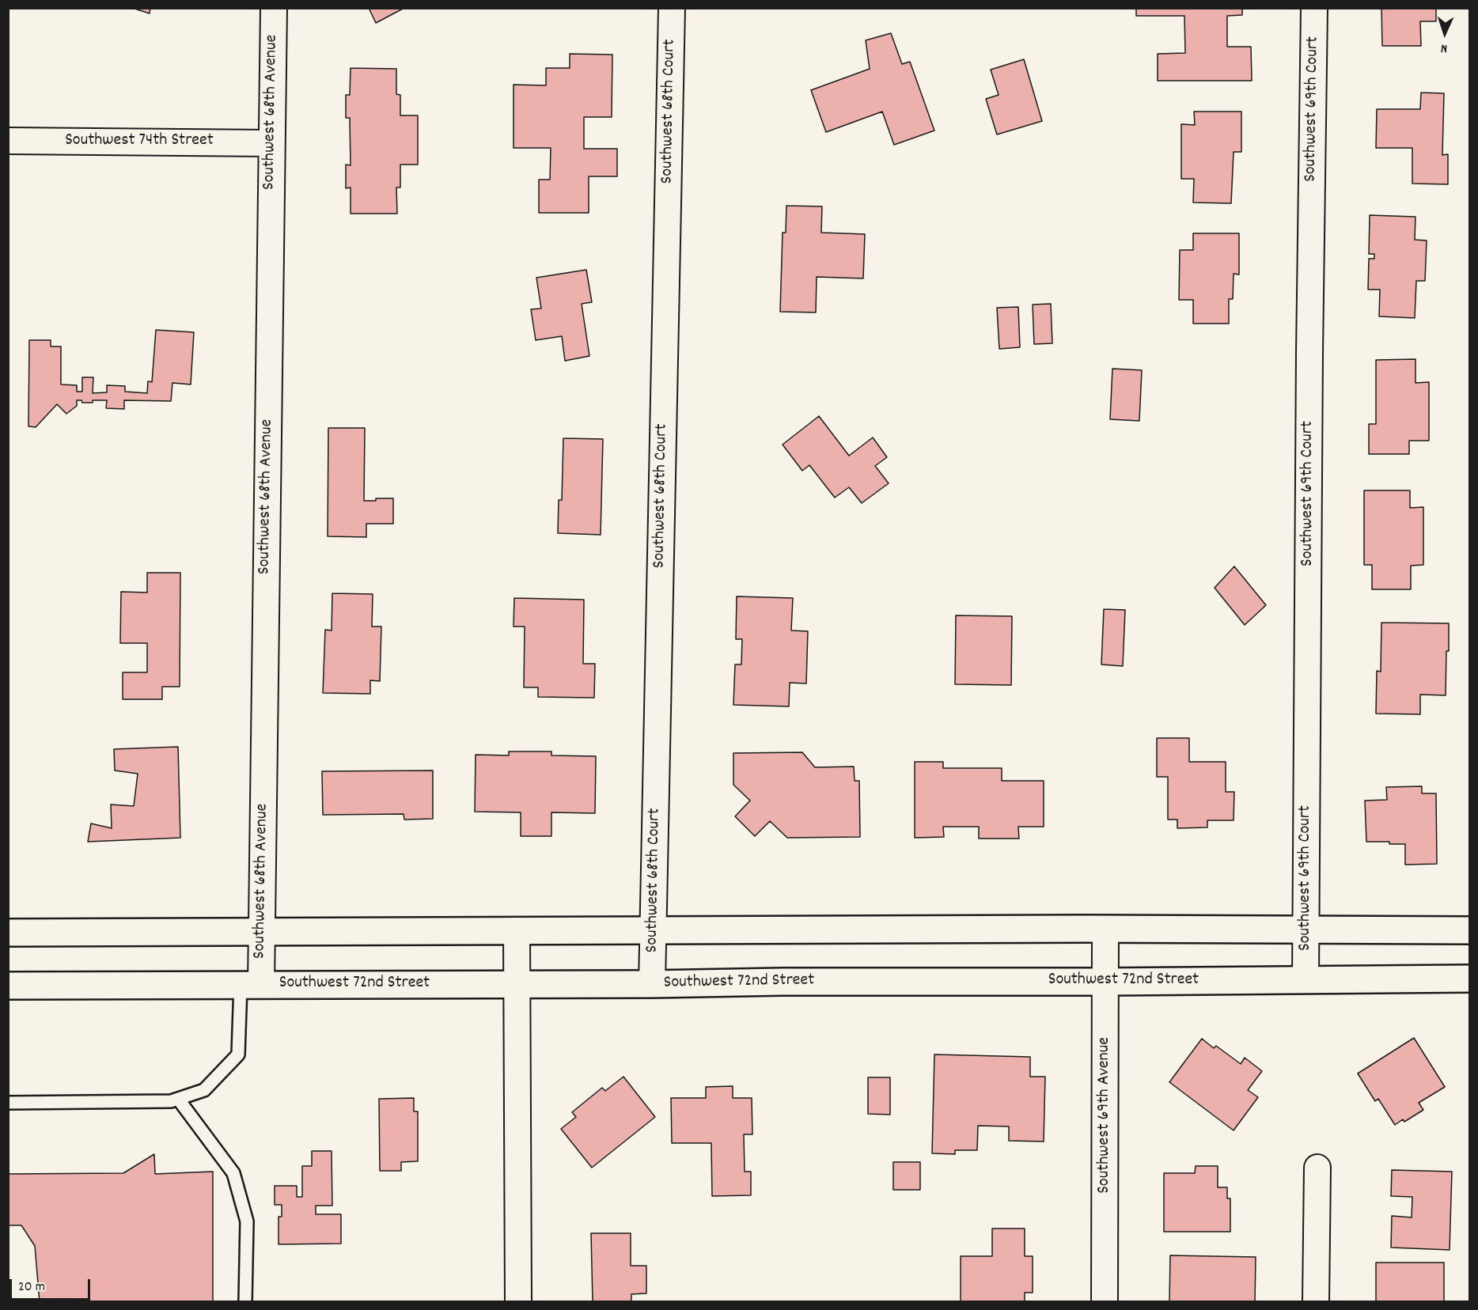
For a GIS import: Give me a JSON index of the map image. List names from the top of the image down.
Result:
{
  "streets": {
    "main road": ["Southwest 72nd Street"],
    "street": [
      "Southwest 69th Court",
      "Southwest 68th Court",
      "Southwest 68th Avenue",
      "Southwest 74th Street",
      "Southwest 69th Avenue"
    ]
  },
  "crossings": [
    ["Southwest 69th Court", "Southwest 72nd Street"],
    ["Southwest 68th Court", "Southwest 72nd Street"],
    ["Southwest 68th Avenue", "Southwest 74th Street"],
    ["Southwest 68th Avenue", "Southwest 72nd Street"],
    ["Southwest 72nd Street", "Southwest 69th Avenue"]
  ],
  "scale_bar": "20 m",
  "north": "bottom"
}
